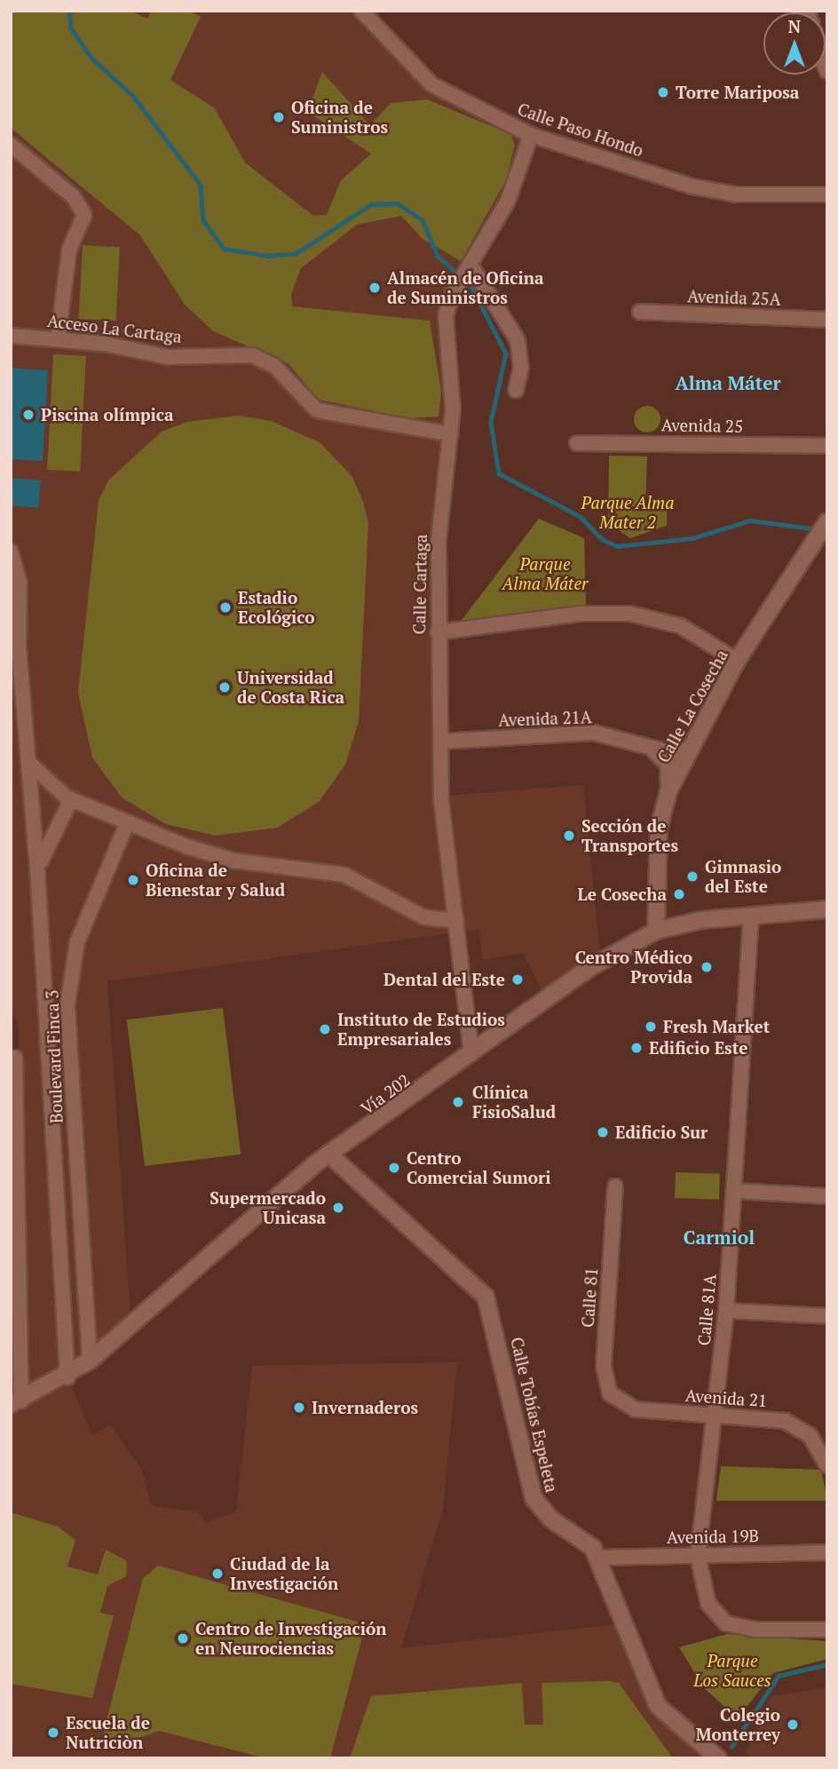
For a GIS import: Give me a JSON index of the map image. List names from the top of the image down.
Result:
{
  "streets": {
    "street": [
      "Calle Paso Hondo",
      "Avenida 25A",
      "Acceso La Cartaga",
      "Avenida 25",
      "Calle Cartaga",
      "Calle La Cosecha",
      "Avenida 21A",
      "Boulevard Finca 3",
      "Vía 202",
      "Calle 81",
      "Calle 81A",
      "Avenida 21",
      "Calle Tobías Espeleta",
      "Avenida 19B"
    ]
  },
  "crossings": [
    ["Calle Paso Hondo", "Calle Cartaga"],
    ["Acceso La Cartaga", "Calle Cartaga"],
    ["Calle Cartaga", "Avenida 21A"],
    ["Calle Cartaga", "Vía 202"],
    ["Calle La Cosecha", "Avenida 21A"],
    ["Calle La Cosecha", "Vía 202"],
    ["Boulevard Finca 3", "Vía 202"],
    ["Vía 202", "Calle 81A"],
    ["Vía 202", "Calle Tobías Espeleta"],
    ["Calle 81", "Avenida 21"],
    ["Calle 81A", "Avenida 21"],
    ["Calle 81A", "Avenida 19B"],
    ["Calle Tobías Espeleta", "Avenida 19B"]
  ],
  "districts": ["Alma Máter", "Carmiol"],
  "parks": ["Parque Alma Mater 2", "Parque Alma Máter", "Parque Los Sauces"],
  "places": [
    "Torre Mariposa",
    "Oficina de Suministros",
    "Almacén de Oficina de Suministros",
    "Piscina olímpica",
    "Estadio Ecológico",
    "Universidad de Costa Rica",
    "Sección de Transportes",
    "Gimnasio del Este",
    "Oficina de Bienestar y Salud",
    "Le Cosecha",
    "Centro Médico Provida",
    "Dental del Este",
    "Fresh Market",
    "Instituto de Estudios Empresariales",
    "Edificio Este",
    "Clínica FisioSalud",
    "Edificio Sur",
    "Centro Comercial Sumori",
    "Supermercado Unicasa",
    "Invernaderos",
    "Ciudad de la Investigación",
    "Centro de Investigación en Neurociencias",
    "Colegio Monterrey",
    "Escuela de Nutriciòn"
  ],
  "north": "top"
}
